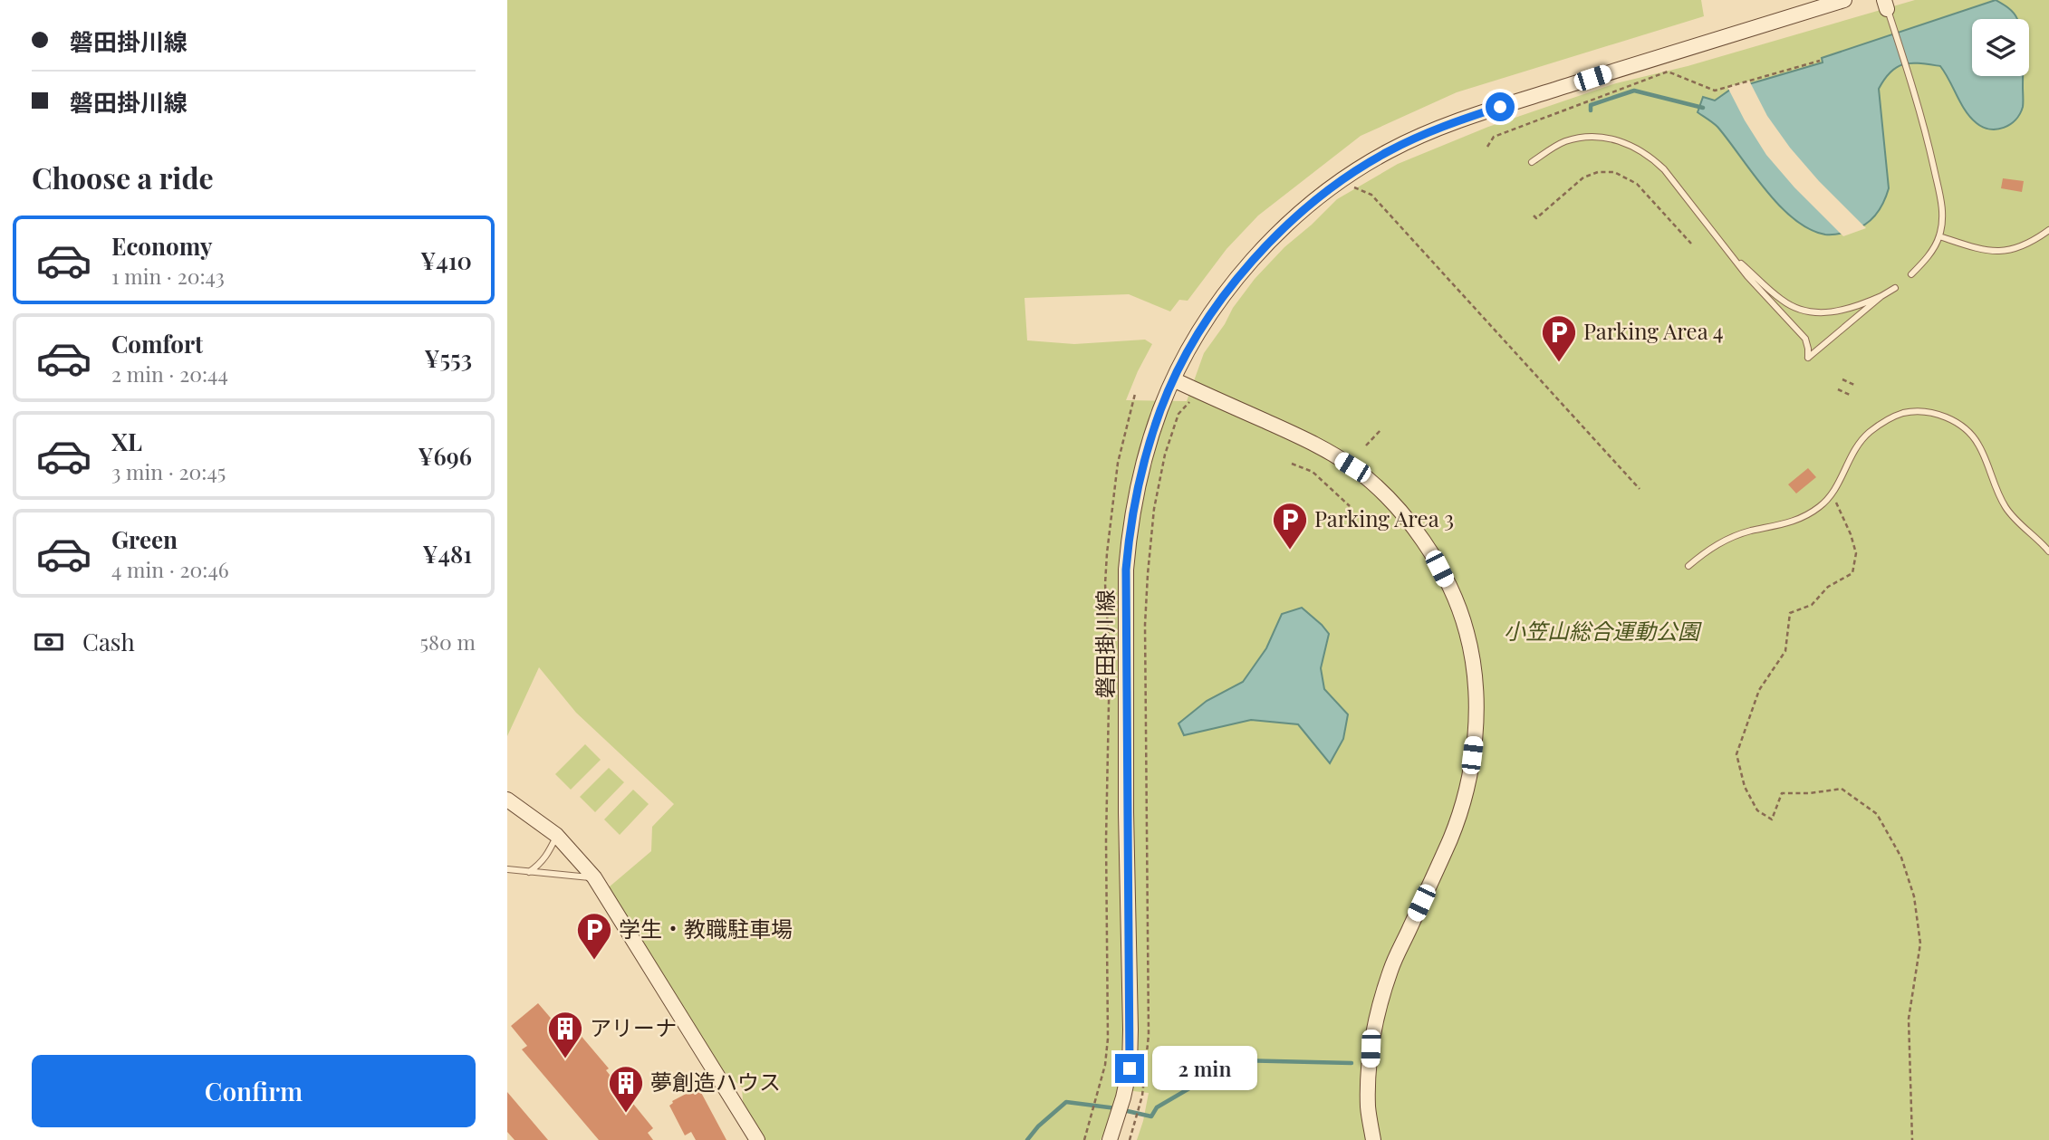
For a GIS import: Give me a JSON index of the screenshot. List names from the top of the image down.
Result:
{
  "streets": {
    "main road": ["磐田掛川線"]
  },
  "parks": ["小笠山総合運動公園"],
  "places": {
    "parking": ["Parking Area 4", "Parking Area 3", "学生・教職駐車場"],
    "building": ["アリーナ", "夢創造ハウス"]
  },
  "page": {
    "banner": ["磐田掛川線", "磐田掛川線"],
    "heading": "Choose a ride",
    "list": [
      {
        "name": "Economy",
        "note": "1 min · 20:43",
        "value": "¥410"
      },
      {
        "name": "Comfort",
        "note": "2 min · 20:44",
        "value": "¥553"
      },
      {
        "name": "XL",
        "note": "3 min · 20:45",
        "value": "¥696"
      },
      {
        "name": "Green",
        "note": "4 min · 20:46",
        "value": "¥481"
      }
    ],
    "pay": ["Cash", "580 m"],
    "buttons": "Confirm",
    "bubble": "2 min"
  }
}
